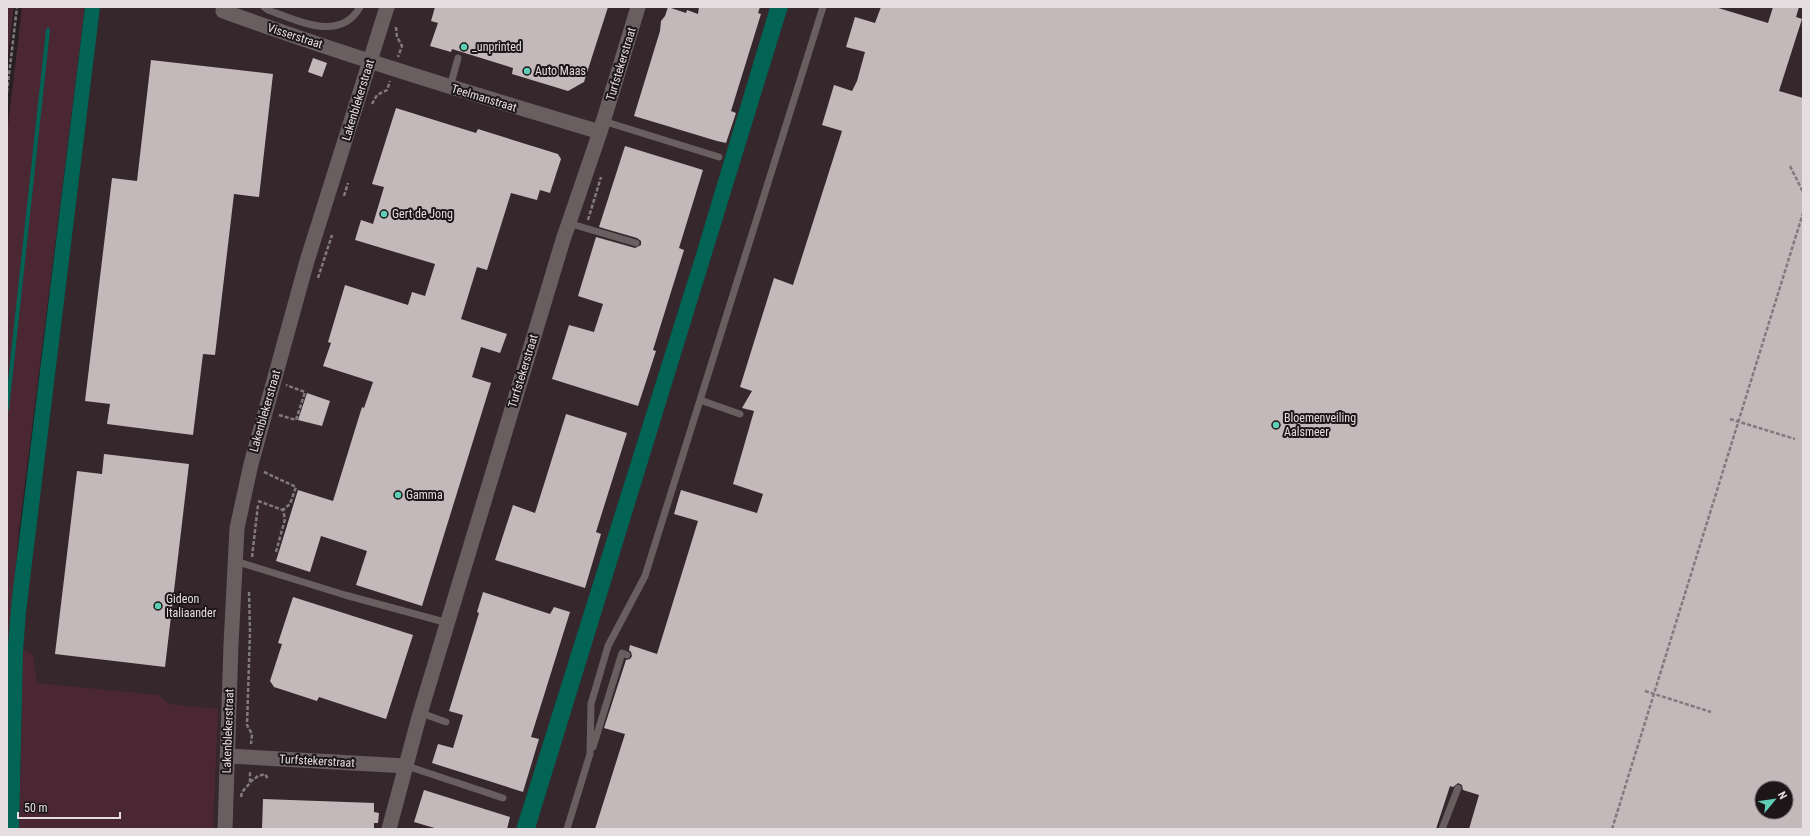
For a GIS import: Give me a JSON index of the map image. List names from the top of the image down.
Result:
{
  "streets": {
    "street": [
      "Visserstraat",
      "Turfstekerstraat",
      "Teelmanstraat",
      "Lakenblekerstraat"
    ]
  },
  "crossings": [
    ["Visserstraat", "Teelmanstraat"],
    ["Visserstraat", "Lakenblekerstraat"],
    ["Turfstekerstraat", "Teelmanstraat"],
    ["Turfstekerstraat", "Lakenblekerstraat"],
    ["Teelmanstraat", "Lakenblekerstraat"]
  ],
  "places": [
    "_unprinted",
    "Auto Maas",
    "Gert de Jong",
    "Bloemenveiling Aalsmeer",
    "Gamma",
    "Gideon Italiaander"
  ],
  "scale_bar": "50 m",
  "north": "top right"
}
